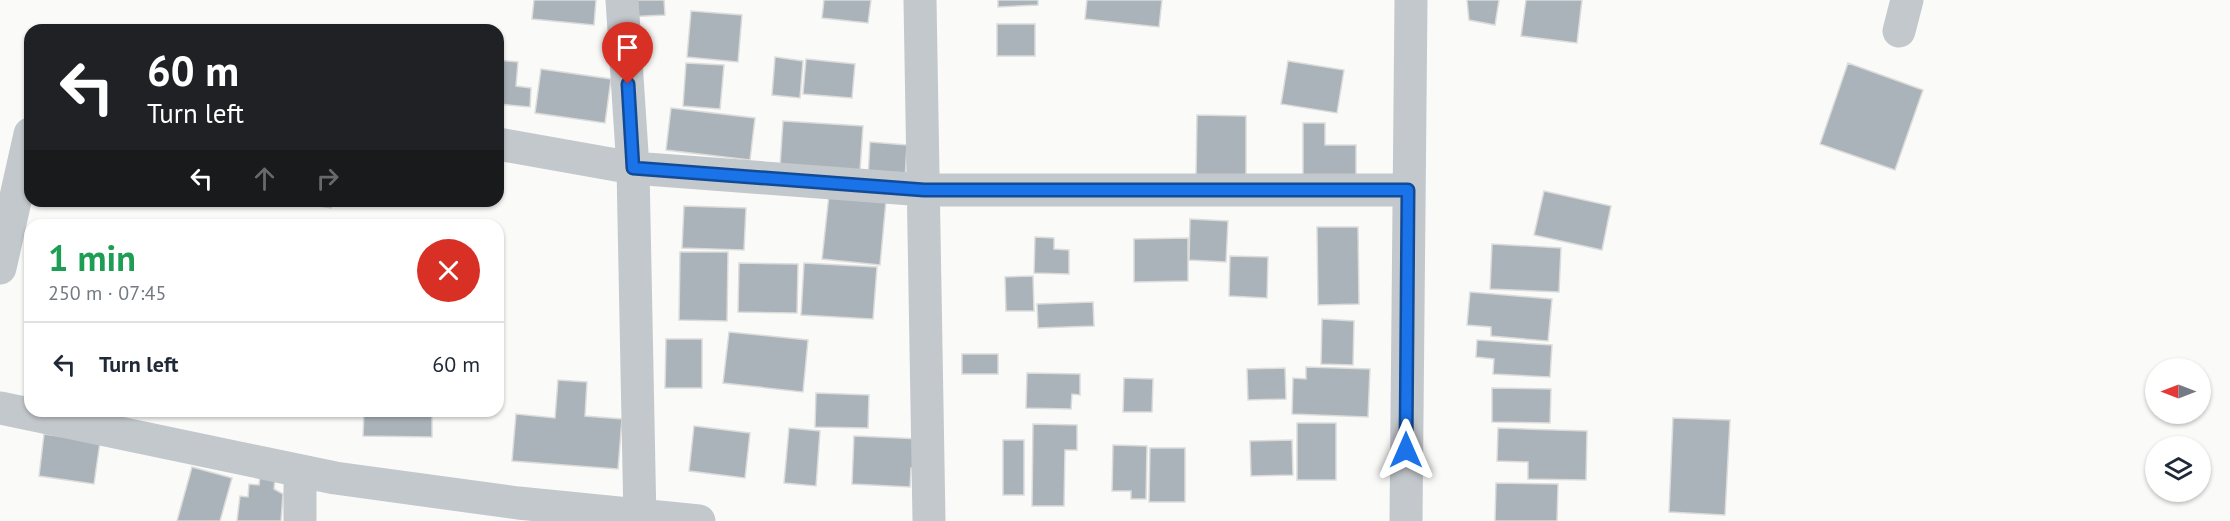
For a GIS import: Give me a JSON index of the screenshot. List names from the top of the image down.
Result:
{
  "north": "left",
  "page": {
    "turn": ["60 m", "Turn left"],
    "heading": ["1 min", "250 m · 07:45"],
    "list": [
      {
        "name": "Turn left",
        "value": "60 m"
      }
    ]
  }
}
